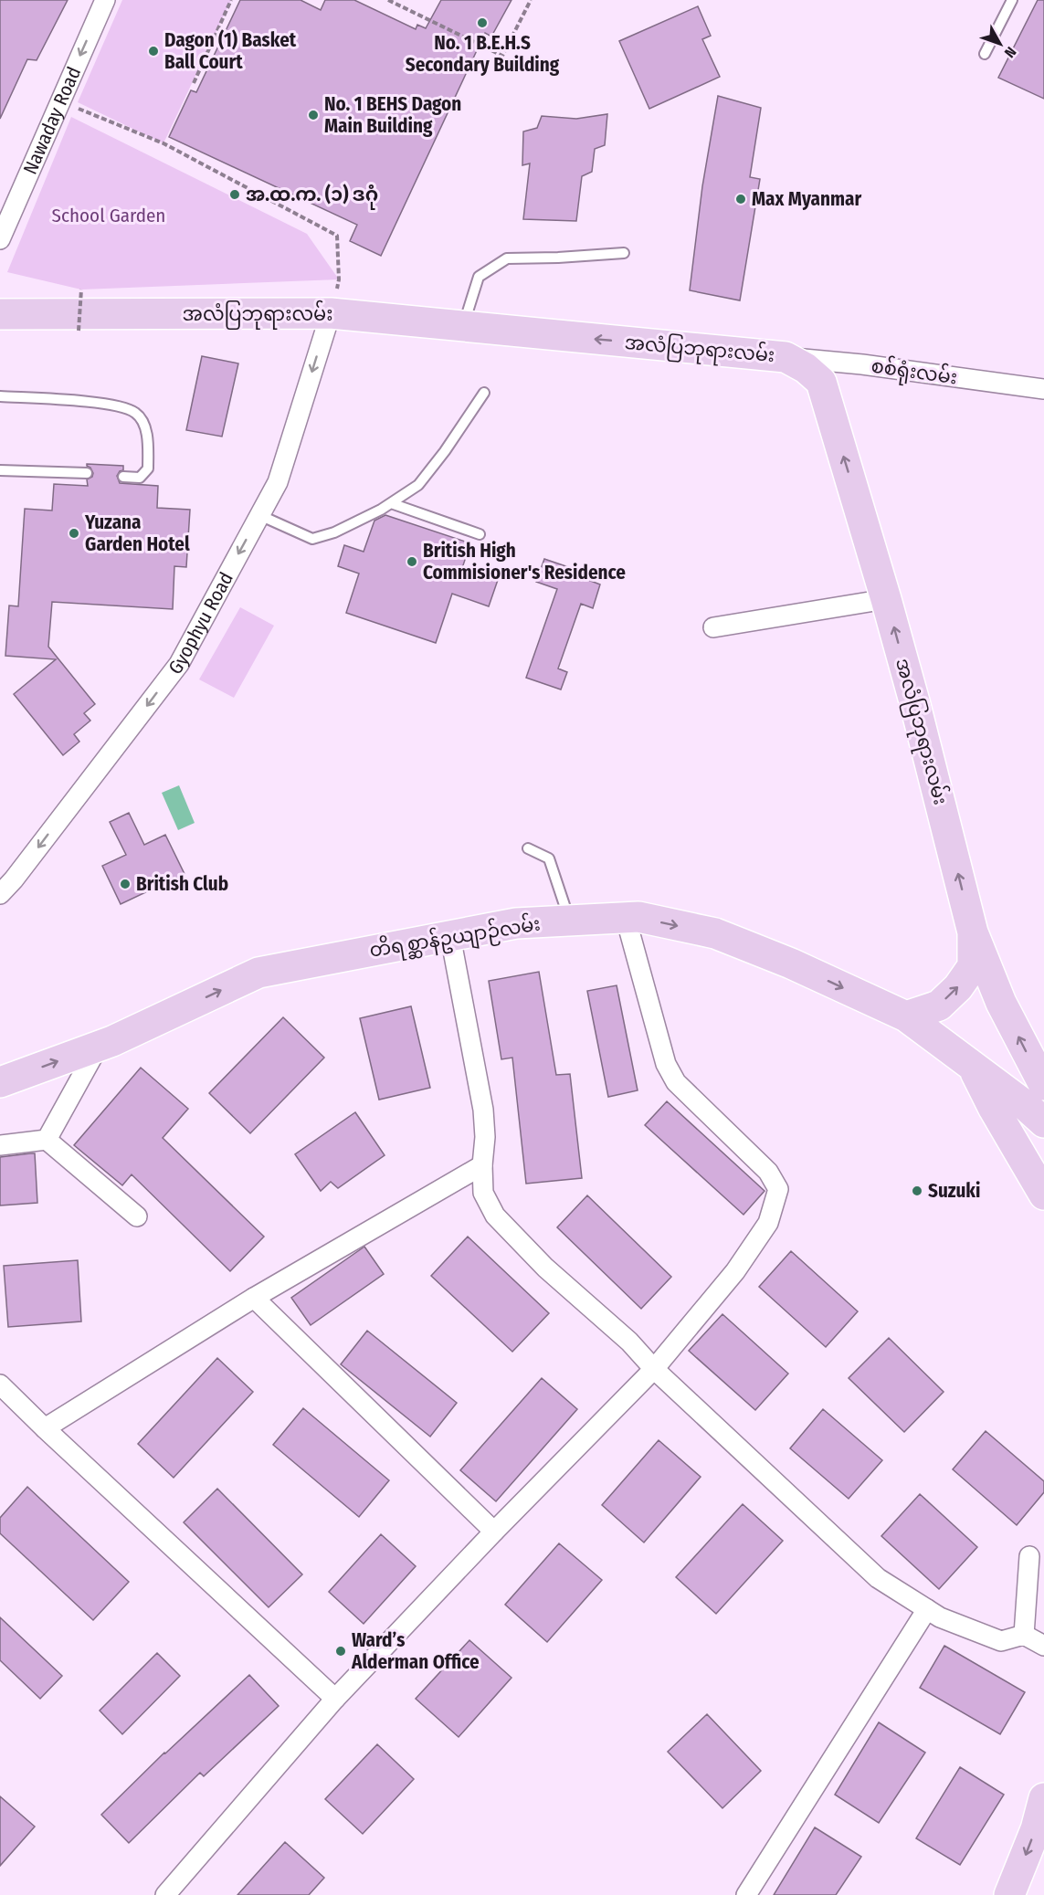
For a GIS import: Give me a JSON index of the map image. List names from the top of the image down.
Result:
{
  "streets": {
    "main road": ["အလံပြဘုရားလမ်း", "တိရစ္ဆာန်ဥယျာဉ်လမ်း"],
    "street": ["Nawaday Road", "စစ်ရုံးလမ်း", "Gyophyu Road"]
  },
  "crossings": [
    ["အလံပြဘုရားလမ်း", "စစ်ရုံးလမ်း"],
    ["အလံပြဘုရားလမ်း", "Gyophyu Road"]
  ],
  "one_way": [
    "Nawaday Road",
    "အလံပြဘုရားလမ်း",
    "Gyophyu Road",
    "တိရစ္ဆာန်ဥယျာဉ်လမ်း"
  ],
  "parks": ["School Garden"],
  "places": [
    "No. 1 B.E.H.S Secondary Building",
    "Dagon (1) Basket Ball Court",
    "No. 1 BEHS Dagon Main Building",
    "အ.ထ.က. (၁) ဒဂုံ",
    "Max Myanmar",
    "Yuzana Garden Hotel",
    "British High Commisioner's Residence",
    "British Club",
    "Suzuki",
    "Ward’s Alderman Office"
  ],
  "north": "bottom right"
}
